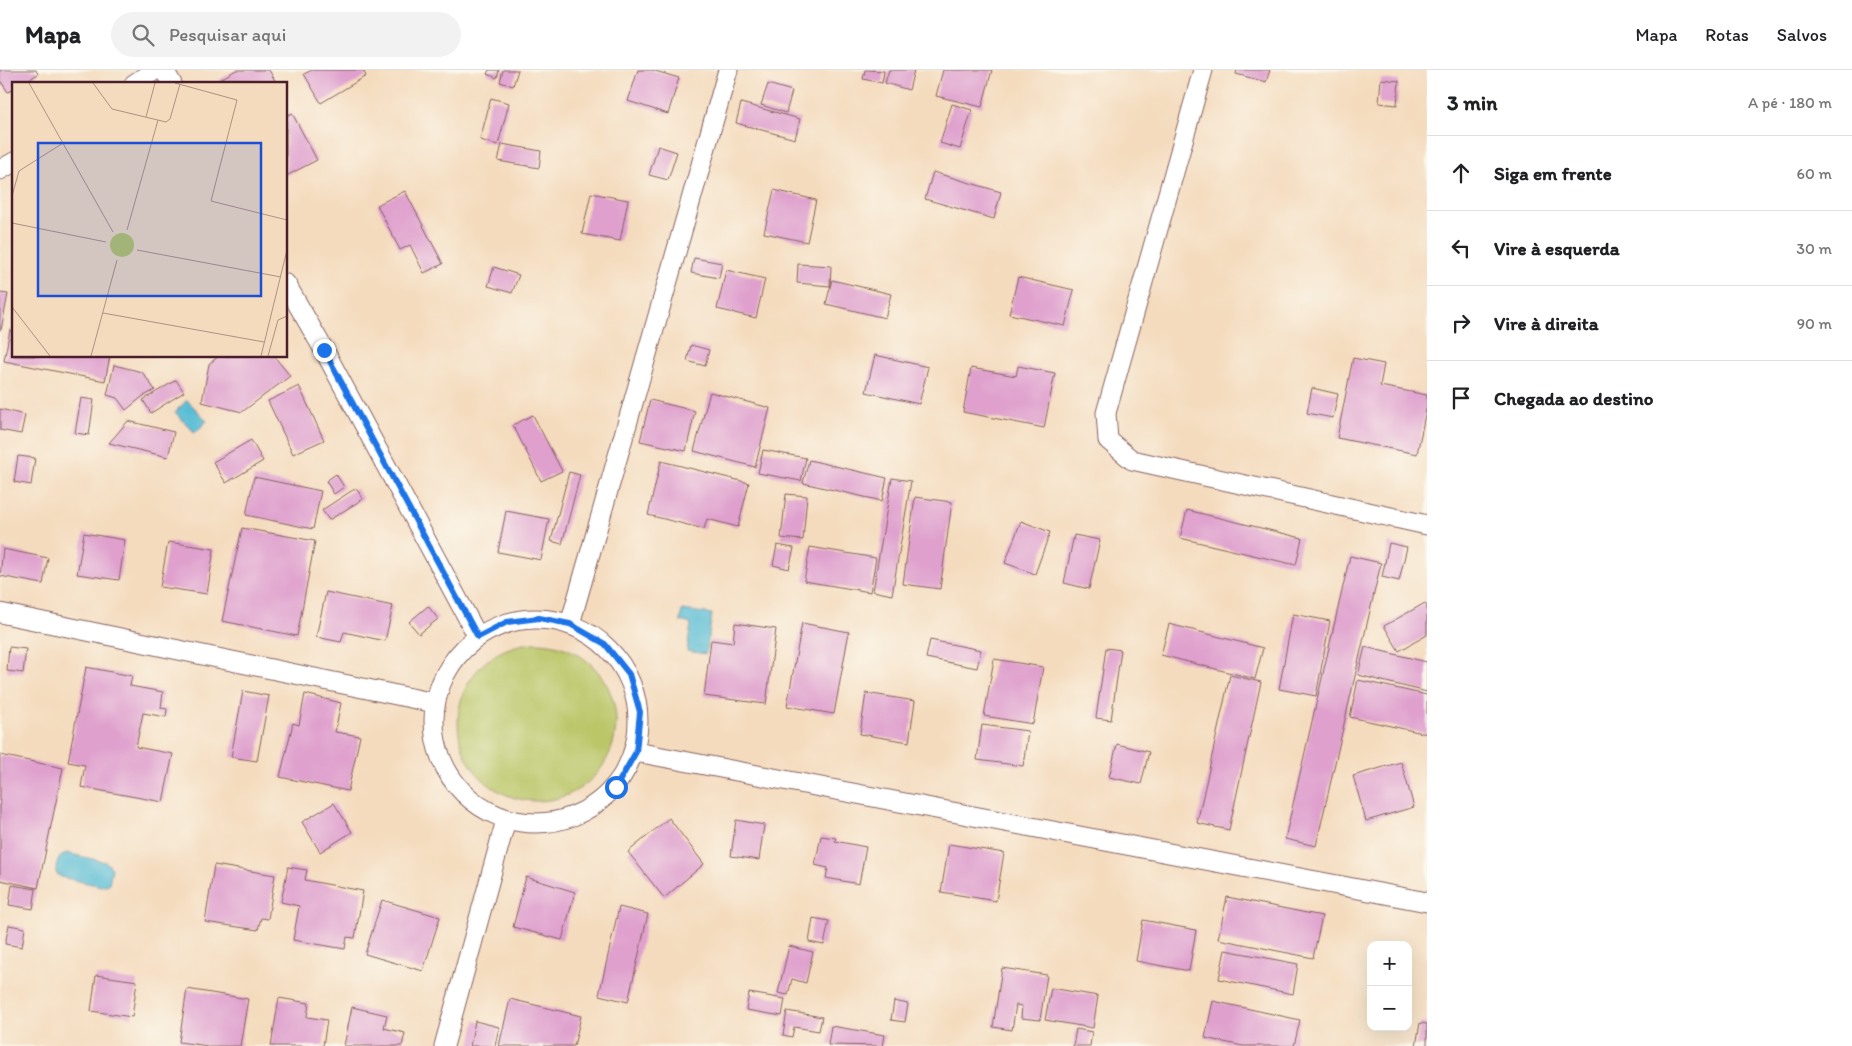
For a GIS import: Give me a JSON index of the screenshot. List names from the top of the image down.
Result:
{
  "page": {
    "header": "Mapa",
    "search": "Pesquisar aqui",
    "nav": ["Mapa", "Rotas", "Salvos"],
    "heading": ["3 min", "A pé · 180 m"],
    "list": [
      ["Siga em frente", "60 m"],
      ["Vire à esquerda", "30 m"],
      ["Vire à direita", "90 m"],
      "Chegada ao destino"
    ],
    "map_buttons": ["+", "−"]
  }
}
